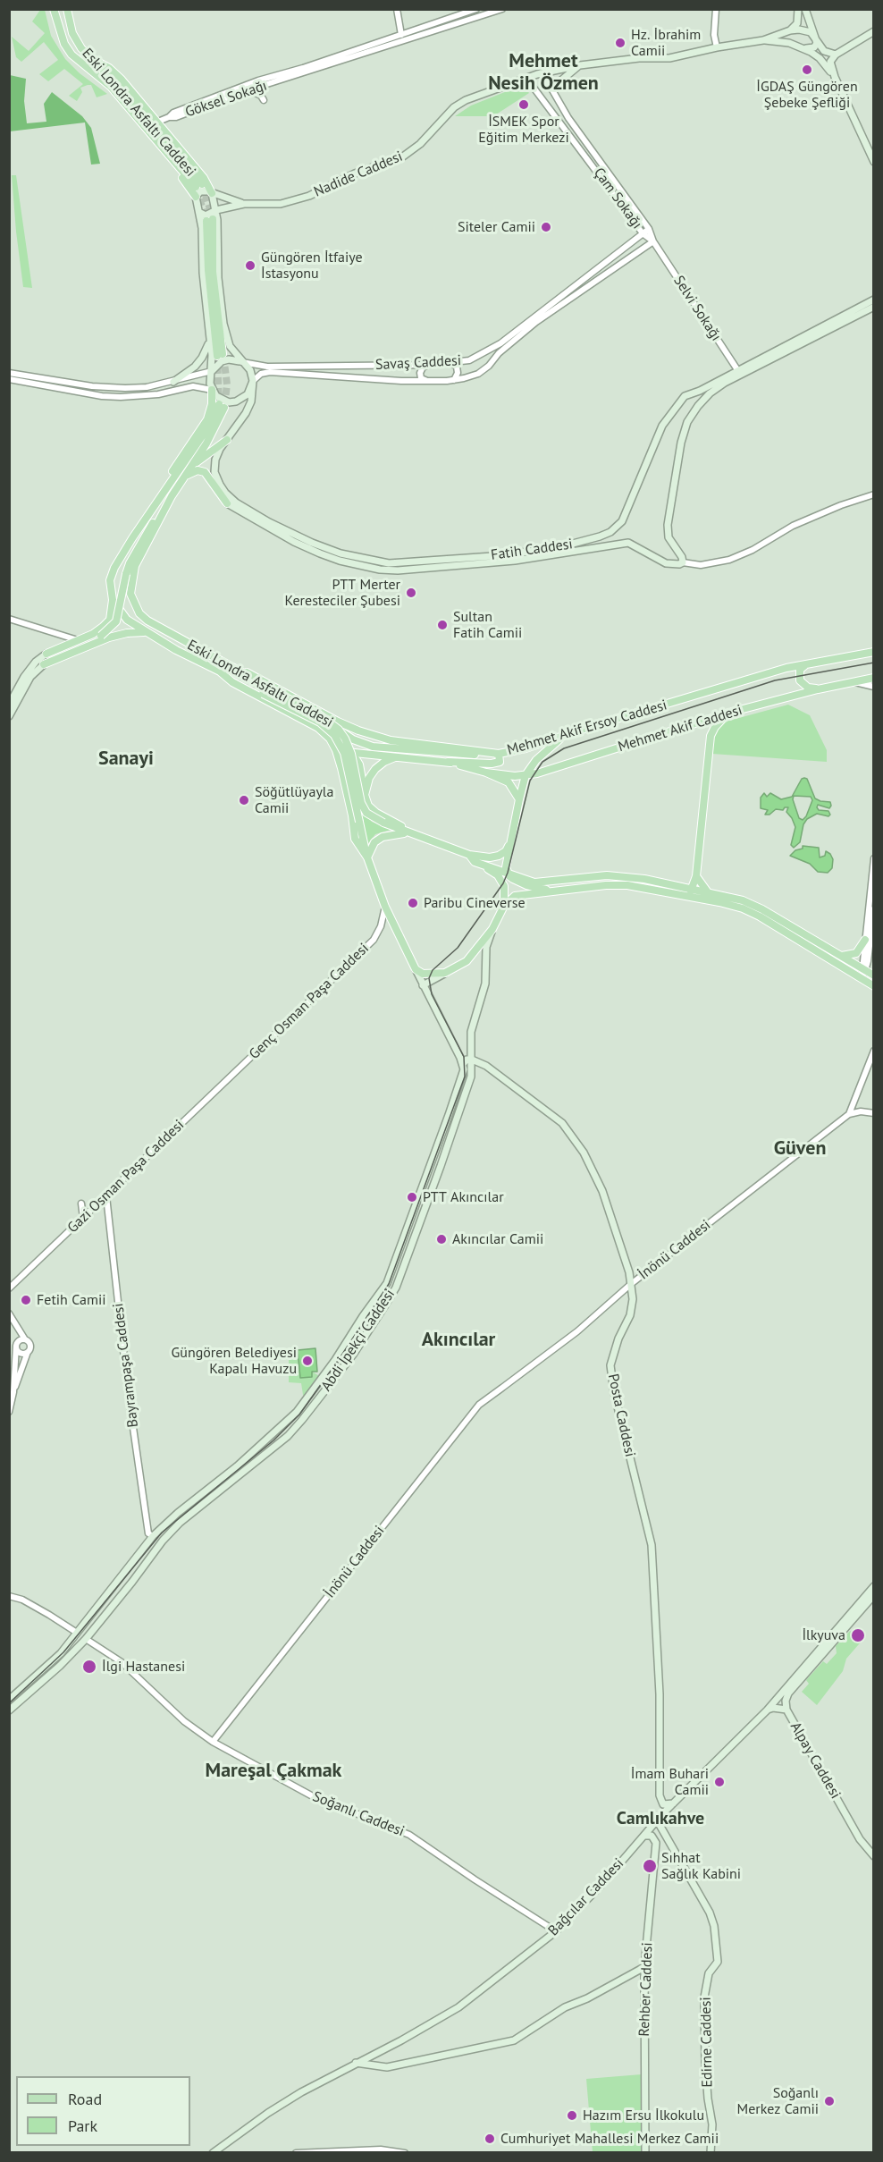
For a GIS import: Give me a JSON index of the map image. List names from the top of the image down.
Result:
{
  "streets": {
    "main road": [
      "Eski Londra Asfaltı Caddesi",
      "Nadide Caddesi",
      "Fatih Caddesi",
      "Mehmet Akif Ersoy Caddesi",
      "Mehmet Akif Caddesi",
      "Abdi İpekçi Caddesi",
      "Posta Caddesi",
      "Alpay Caddesi",
      "Bağcılar Caddesi",
      "Rehber Caddesi",
      "Edirne Caddesi"
    ],
    "street": [
      "Göksel Sokağı",
      "Çam Sokağı",
      "Selvi Sokağı",
      "Savaş Caddesi",
      "Genç Osman Paşa Caddesi",
      "Gazi Osman Paşa Caddesi",
      "İnönü Caddesi",
      "Bayrampaşa Caddesi",
      "Soğanlı Caddesi"
    ]
  },
  "crossings": [
    ["Eski Londra Asfaltı Caddesi", "Genç Osman Paşa Caddesi"],
    ["Eski Londra Asfaltı Caddesi", "Abdi İpekçi Caddesi"],
    ["Nadide Caddesi", "Çam Sokağı"],
    ["Çam Sokağı", "Selvi Sokağı"],
    ["Çam Sokağı", "Savaş Caddesi"],
    ["Selvi Sokağı", "Savaş Caddesi"],
    ["Selvi Sokağı", "Fatih Caddesi"],
    ["Savaş Caddesi", "Fatih Caddesi"],
    ["Genç Osman Paşa Caddesi", "Gazi Osman Paşa Caddesi"],
    ["Genç Osman Paşa Caddesi", "Abdi İpekçi Caddesi"],
    ["Gazi Osman Paşa Caddesi", "Bayrampaşa Caddesi"],
    ["İnönü Caddesi", "Posta Caddesi"],
    ["İnönü Caddesi", "Soğanlı Caddesi"],
    ["Abdi İpekçi Caddesi", "Bayrampaşa Caddesi"],
    ["Abdi İpekçi Caddesi", "Posta Caddesi"],
    ["Abdi İpekçi Caddesi", "Soğanlı Caddesi"],
    ["Posta Caddesi", "Bağcılar Caddesi"],
    ["Soğanlı Caddesi", "Bağcılar Caddesi"],
    ["Bağcılar Caddesi", "Rehber Caddesi"],
    ["Bağcılar Caddesi", "Edirne Caddesi"]
  ],
  "districts": [
    "Mehmet Nesih Özmen",
    "Sanayi",
    "Güven",
    "Akıncılar",
    "Mareşal Çakmak",
    "Camlıkahve"
  ],
  "places": [
    "Hz. İbrahim Camii",
    "İGDAŞ Güngören Şebeke Şefliği",
    "İSMEK Spor Eğitim Merkezi",
    "Siteler Camii",
    "Güngören İtfaiye İstasyonu",
    "PTT Merter Keresteciler Şubesi",
    "Sultan Fatih Camii",
    "Söğütlüyayla Camii",
    "Paribu Cineverse",
    "PTT Akıncılar",
    "Akıncılar Camii",
    "Fetih Camii",
    "Güngören Belediyesi Kapalı Havuzu",
    "İlkyuva",
    "İlgi Hastanesi",
    "İmam Buhari Camii",
    "Sıhhat Sağlık Kabini",
    "Soğanlı Merkez Camii",
    "Hazım Ersu İlkokulu",
    "Cumhuriyet Mahallesi Merkez Camii"
  ],
  "legend": ["Road", "Park"]
}
